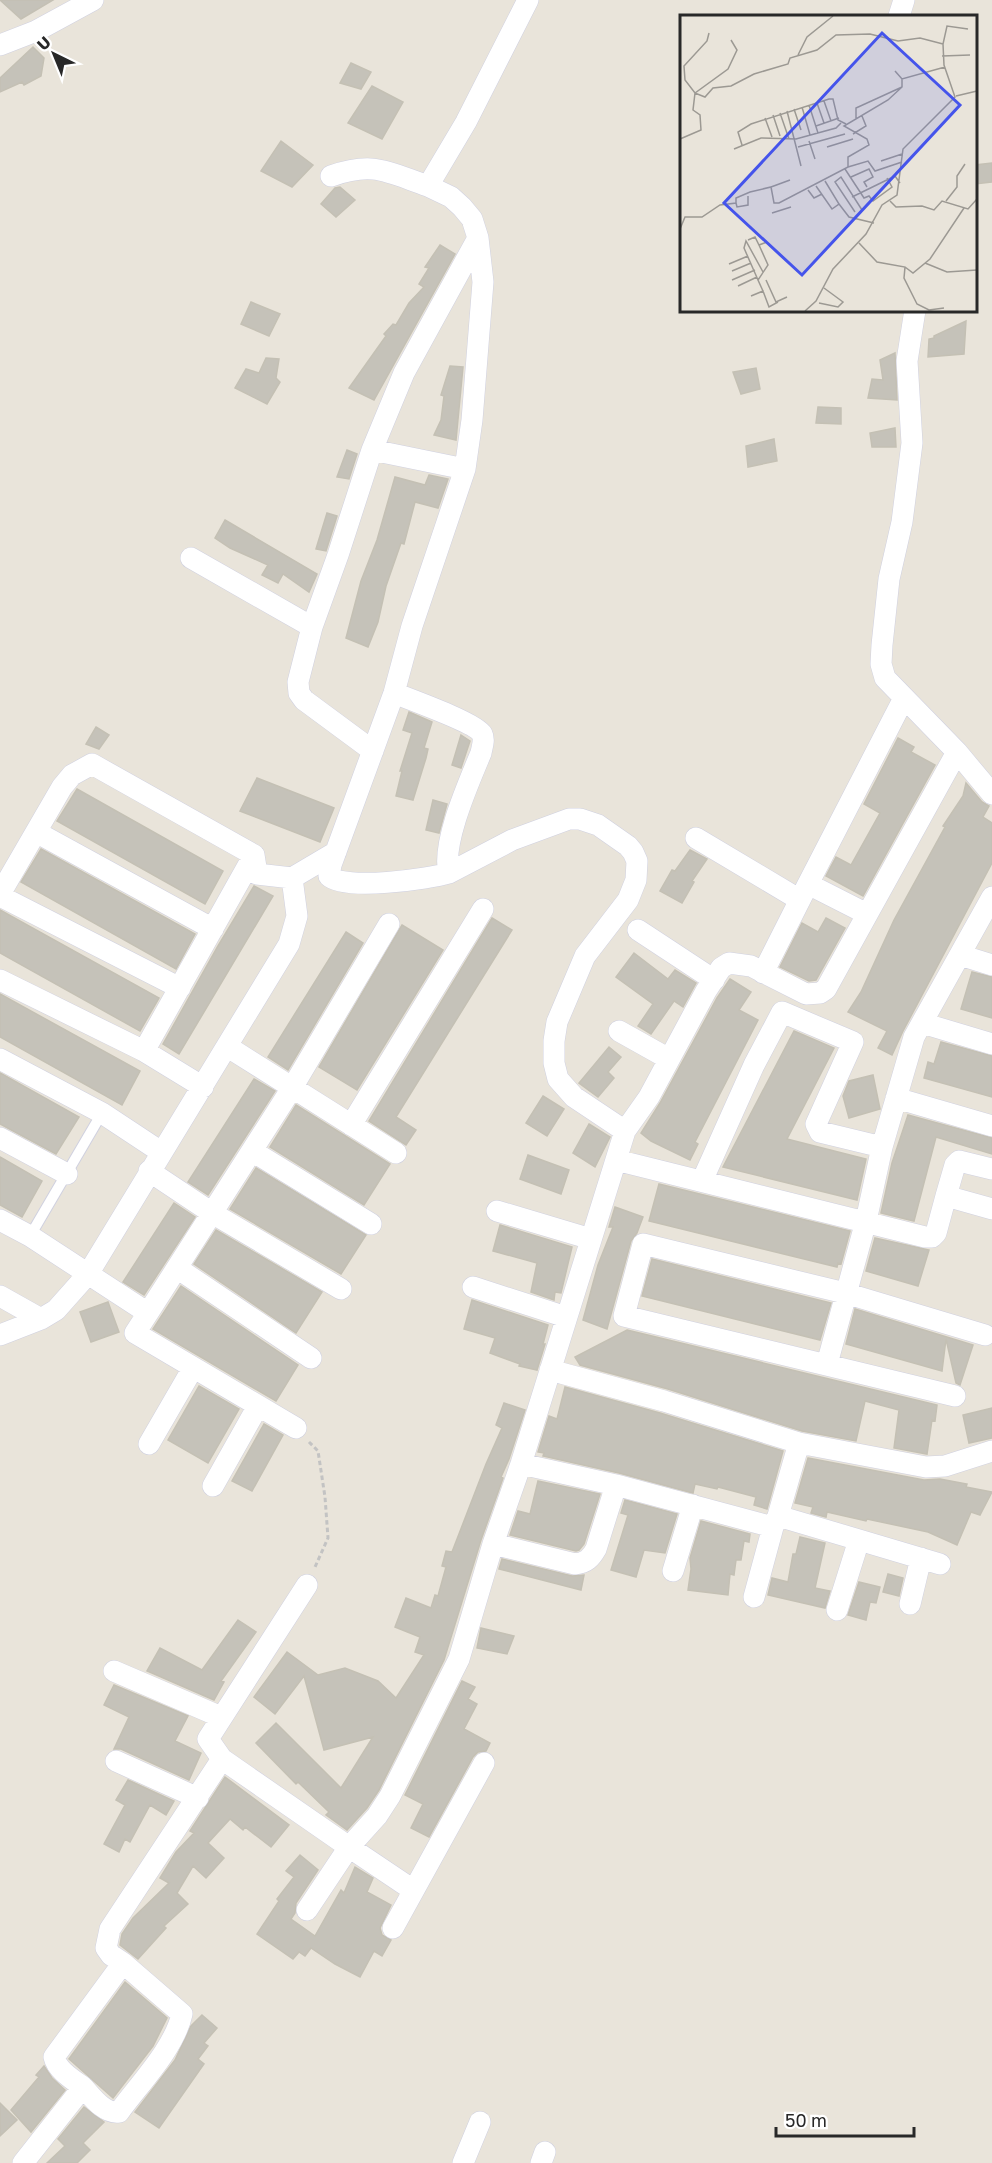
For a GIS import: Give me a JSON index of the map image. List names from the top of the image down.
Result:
{
  "scale_bar": "50 m",
  "north": "top left"
}
